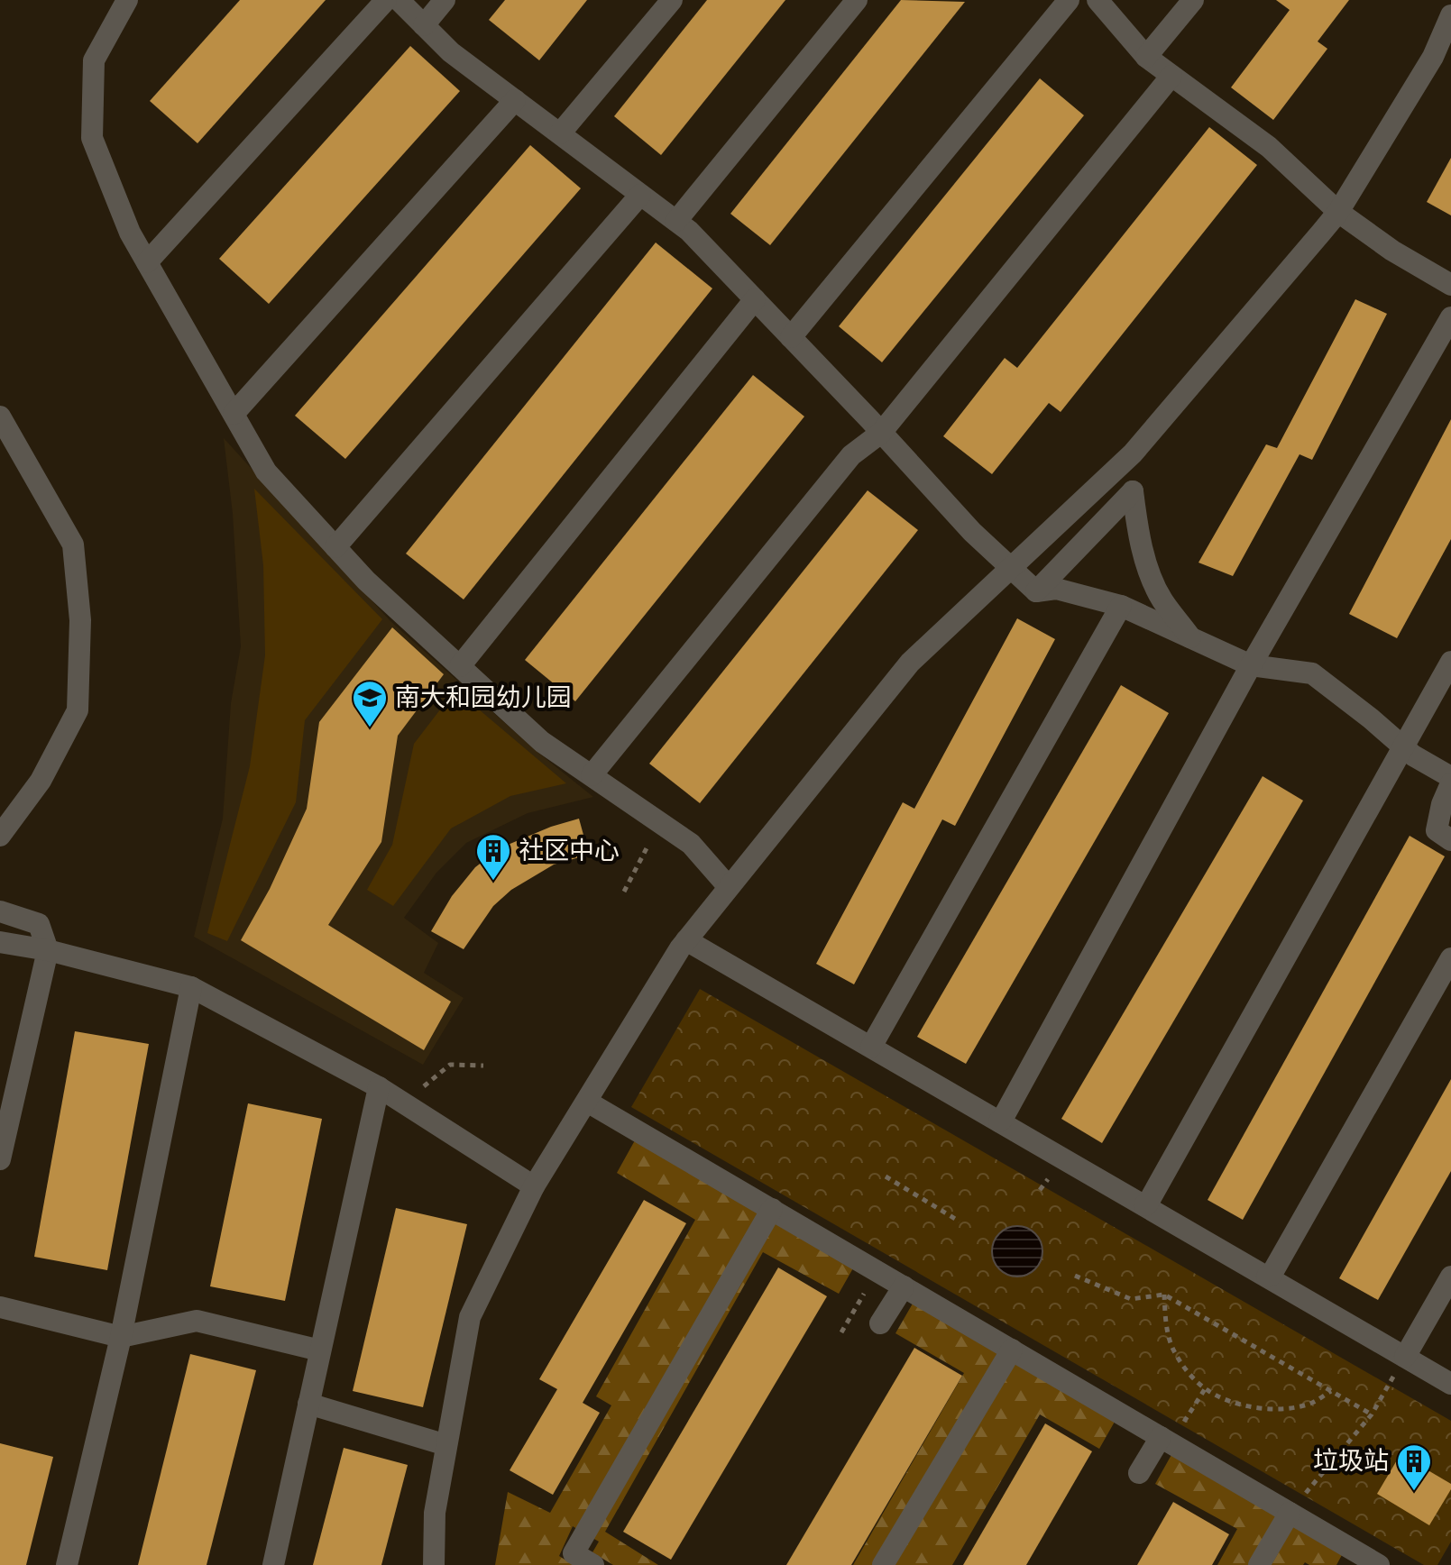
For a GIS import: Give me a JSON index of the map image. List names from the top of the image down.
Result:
{
  "places": {
    "school or university": ["南大和园幼儿园"],
    "building": ["社区中心", "垃圾站"]
  }
}
